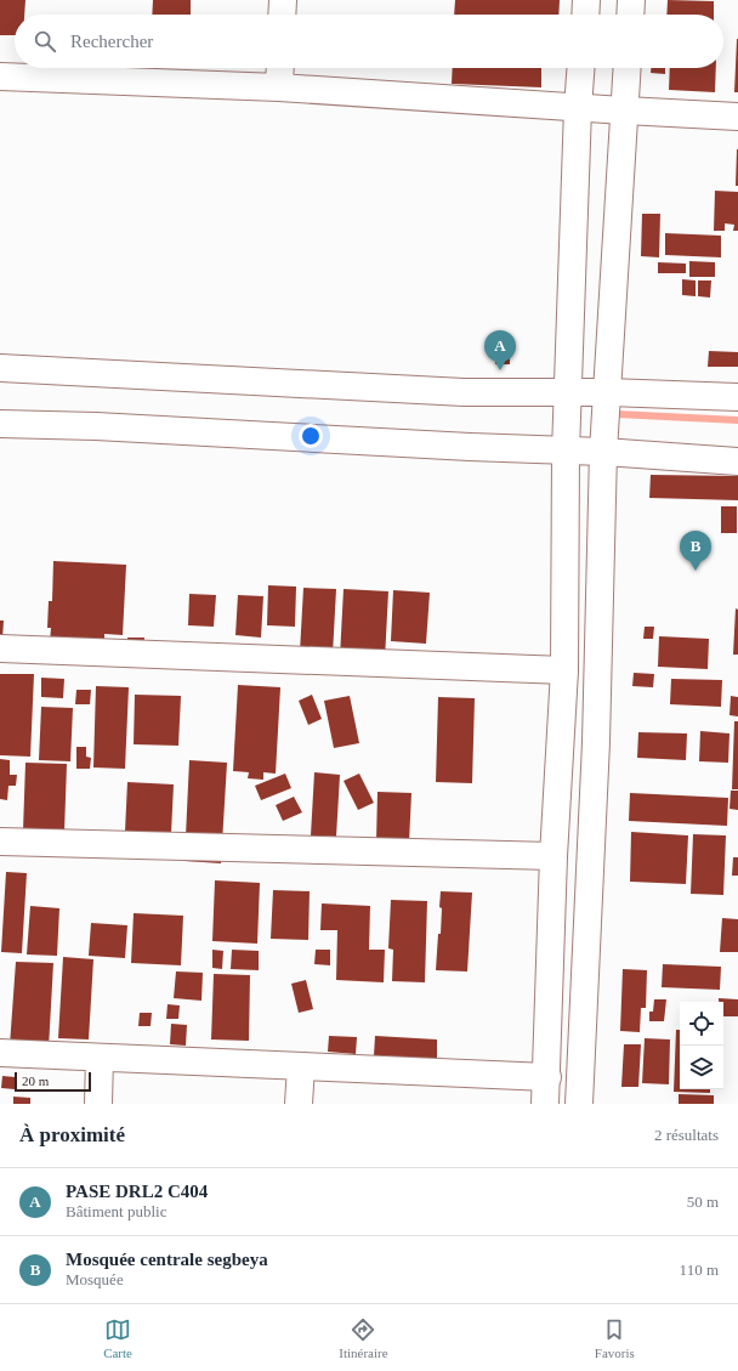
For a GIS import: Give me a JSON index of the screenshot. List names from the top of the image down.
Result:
{
  "scale_bar": "20 m",
  "page": {
    "search": "Rechercher",
    "pins": ["A", "B"],
    "scale": "20 m",
    "heading": ["À proximité", "2 résultats"],
    "list": [
      {
        "mark": "A",
        "name": "PASE DRL2 C404",
        "note": "Bâtiment public",
        "value": "50 m"
      },
      {
        "mark": "B",
        "name": "Mosquée centrale segbeya",
        "note": "Mosquée",
        "value": "110 m"
      }
    ],
    "nav": ["Carte", "Itinéraire", "Favoris"]
  }
}
